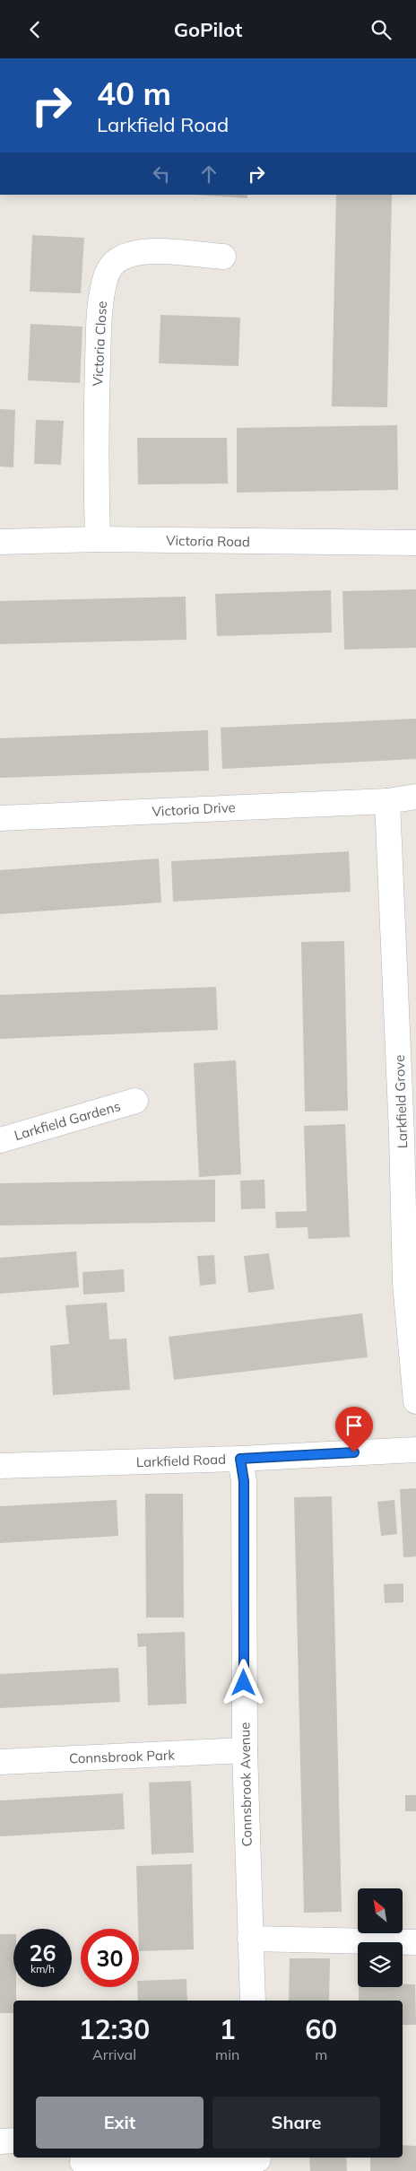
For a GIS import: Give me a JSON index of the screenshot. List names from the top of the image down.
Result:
{
  "streets": {
    "street": [
      "Victoria Close",
      "Victoria Road",
      "Victoria Drive",
      "Larkfield Grove",
      "Larkfield Gardens",
      "Larkfield Road",
      "Connsbrook Park",
      "Connsbrook Avenue"
    ]
  },
  "crossings": [
    ["Victoria Close", "Victoria Road"],
    ["Victoria Drive", "Larkfield Grove"],
    ["Larkfield Road", "Connsbrook Avenue"],
    ["Connsbrook Park", "Connsbrook Avenue"]
  ],
  "north": "top left",
  "page": {
    "header": "GoPilot",
    "turn": ["40 m", "Larkfield Road"],
    "speed": "26 km/h",
    "limit": "30",
    "eta": [
      "12:30",
      "Arrival",
      "1",
      "min",
      "60",
      "m"
    ],
    "buttons": ["Exit", "Share"]
  }
}
